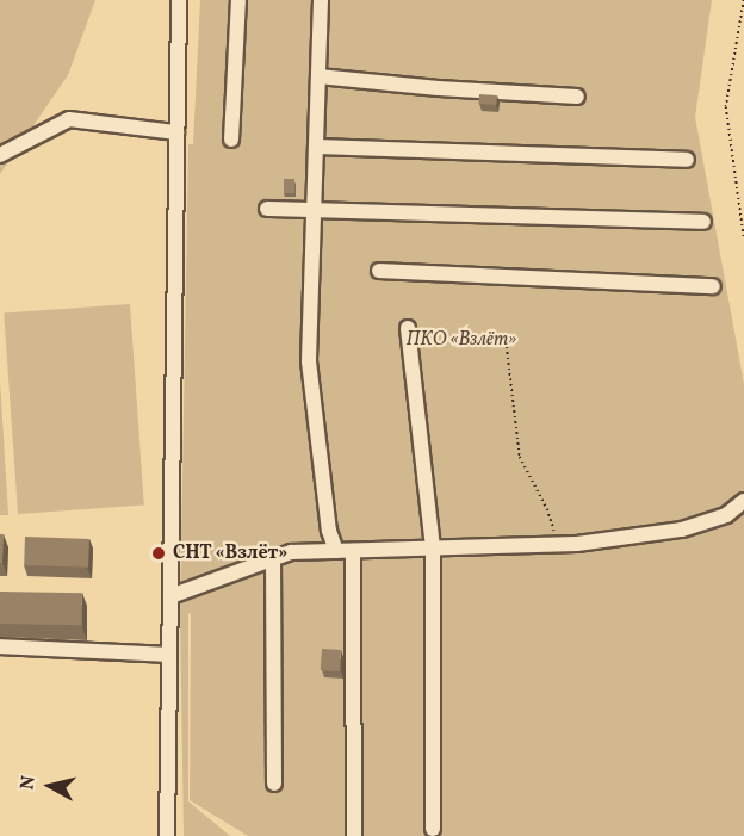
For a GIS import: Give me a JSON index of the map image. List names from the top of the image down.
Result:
{
  "parks": ["ПКО «Взлёт»"],
  "places": ["СНТ «Взлёт»"],
  "north": "left"
}
